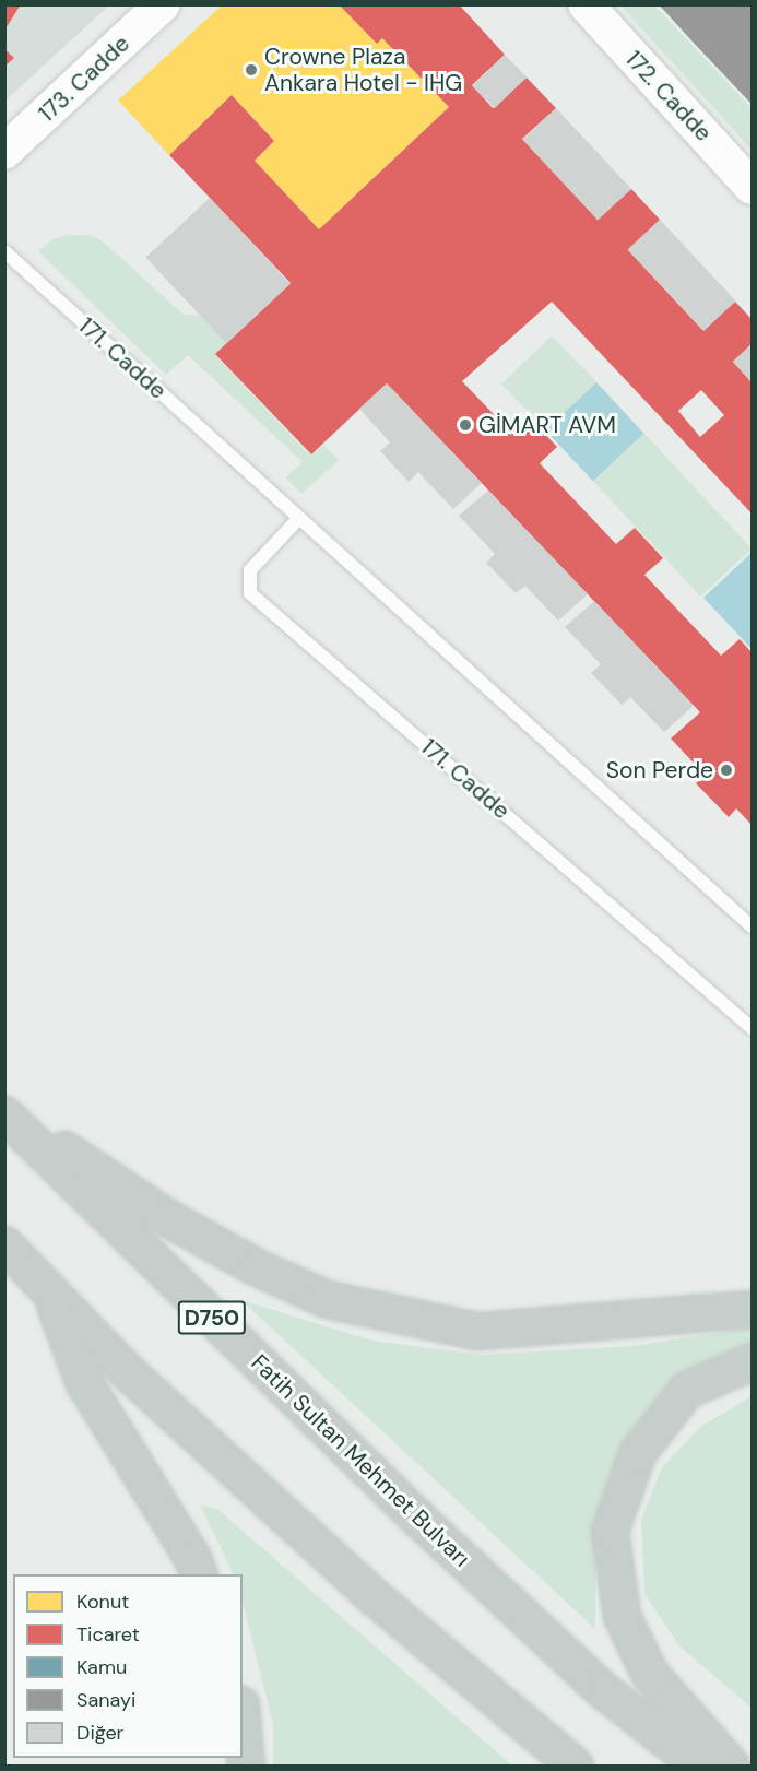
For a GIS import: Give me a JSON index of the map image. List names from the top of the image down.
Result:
{
  "streets": {
    "highway": ["D750", "Fatih Sultan Mehmet Bulvarı"],
    "street": ["173. Cadde", "172. Cadde"],
    "lane": ["171. Cadde"]
  },
  "places": ["Crowne Plaza Ankara Hotel - IHG", "GİMART AVM", "Son Perde"],
  "legend": [
    "Konut",
    "Ticaret",
    "Kamu",
    "Sanayi",
    "Diğer"
  ]
}
